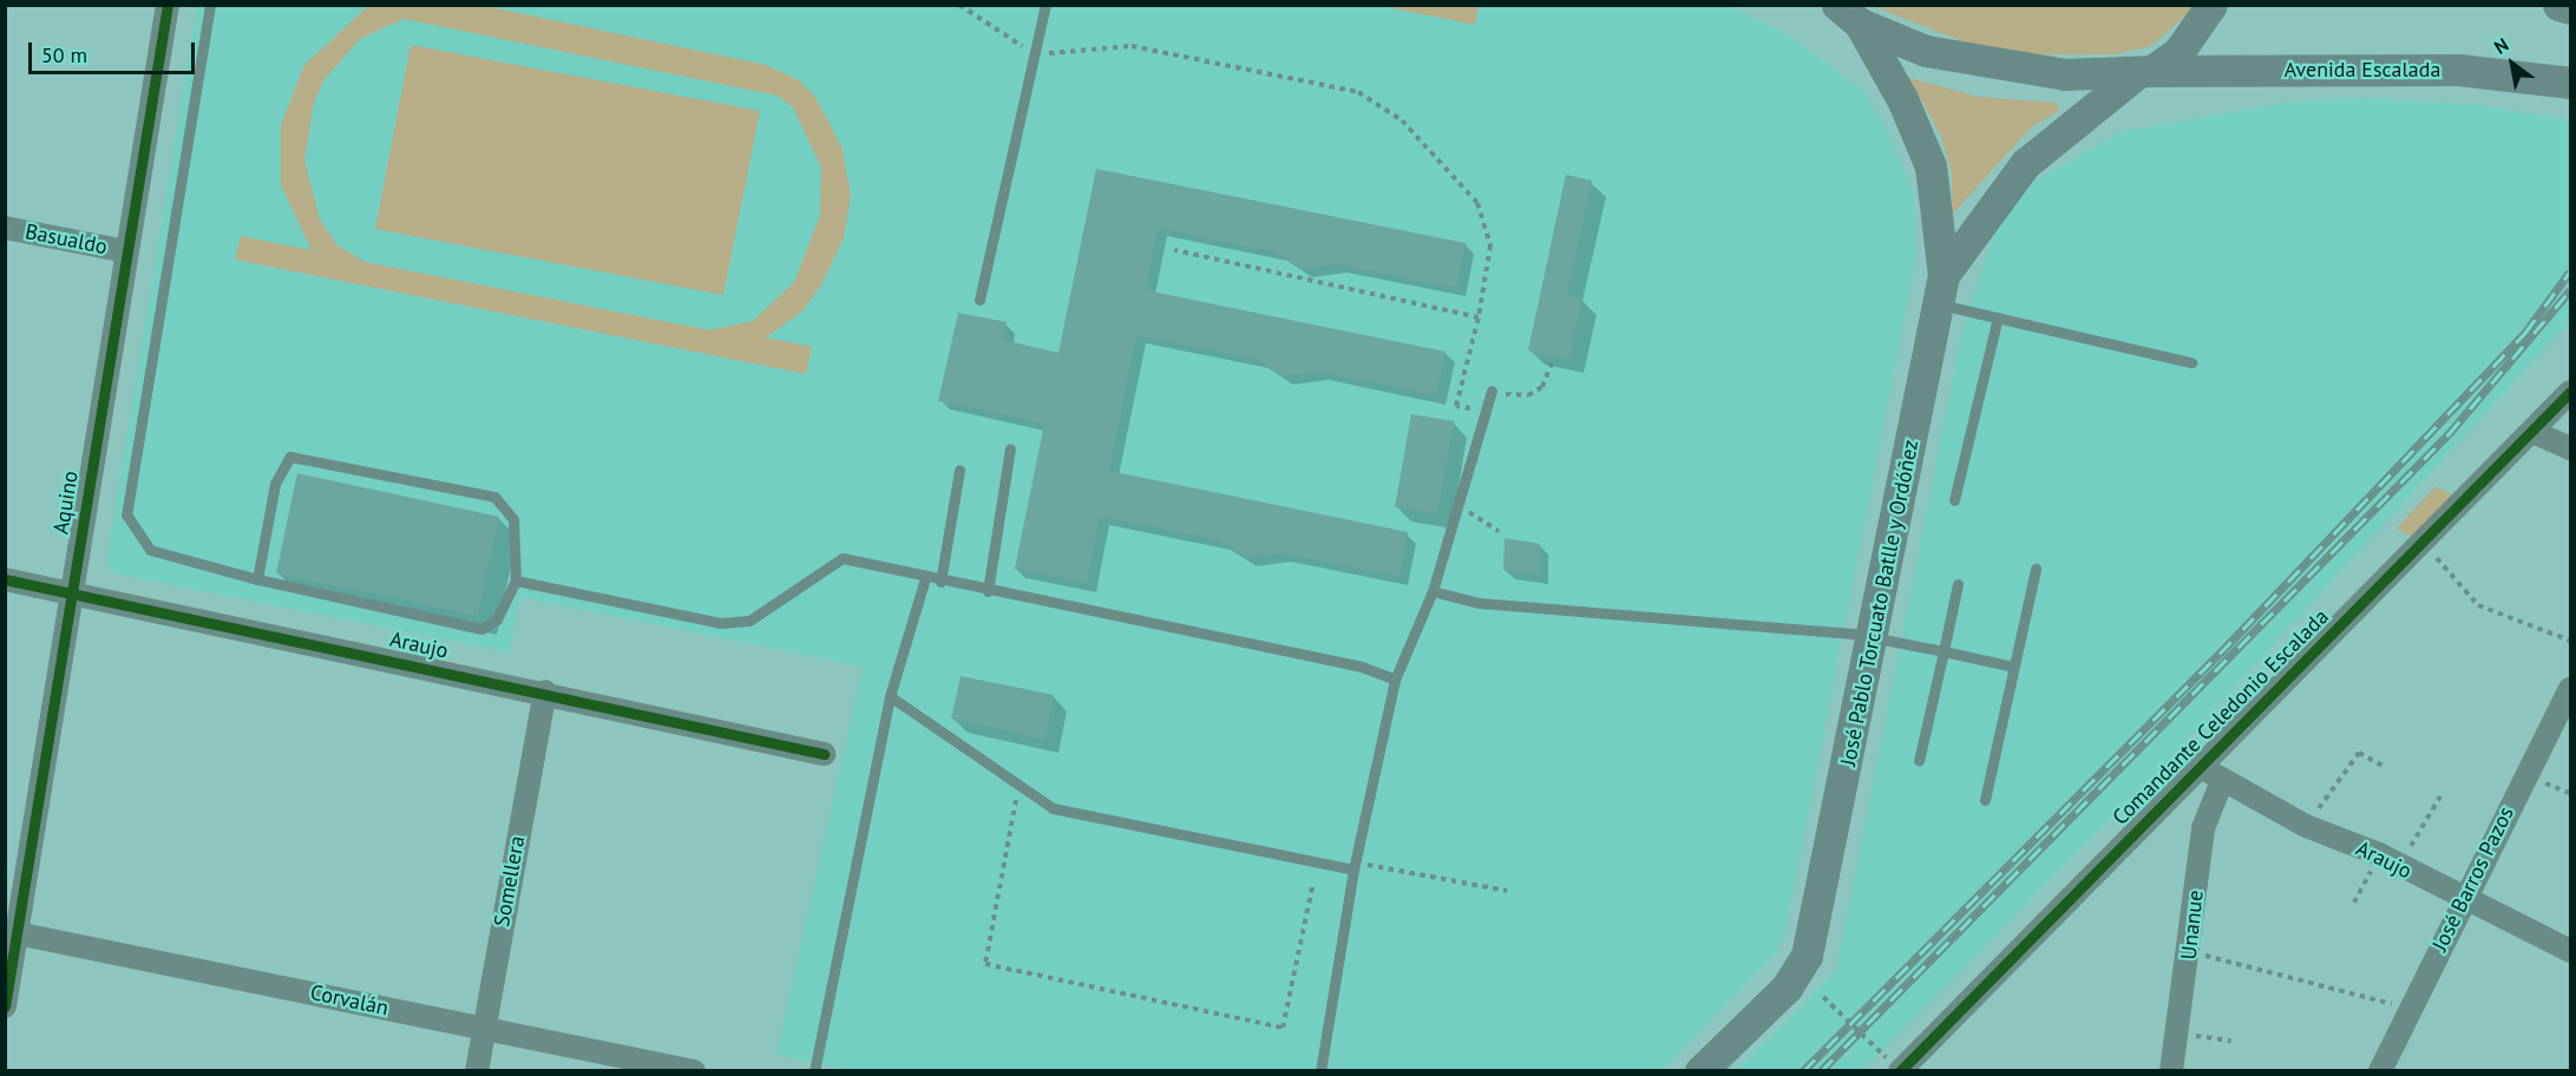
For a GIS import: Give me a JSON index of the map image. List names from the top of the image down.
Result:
{
  "streets": {
    "main road": ["Avenida Escalada", "José Pablo Torcuato Batlle y Ordóñez"],
    "street": [
      "Basualdo",
      "Aquino",
      "Araujo",
      "Comandante Celedonio Escalada",
      "José Barros Pazos",
      "Somellera",
      "Unanue",
      "Corvalán"
    ]
  },
  "crossings": [
    ["Avenida Escalada", "José Pablo Torcuato Batlle y Ordóñez"],
    ["Basualdo", "Aquino"],
    ["Aquino", "Araujo"],
    ["Aquino", "Corvalán"],
    ["Araujo", "Comandante Celedonio Escalada"],
    ["Araujo", "José Barros Pazos"],
    ["Araujo", "Somellera"],
    ["Araujo", "Unanue"],
    ["Somellera", "Corvalán"]
  ],
  "scale_bar": "50 m",
  "north": "top left"
}
